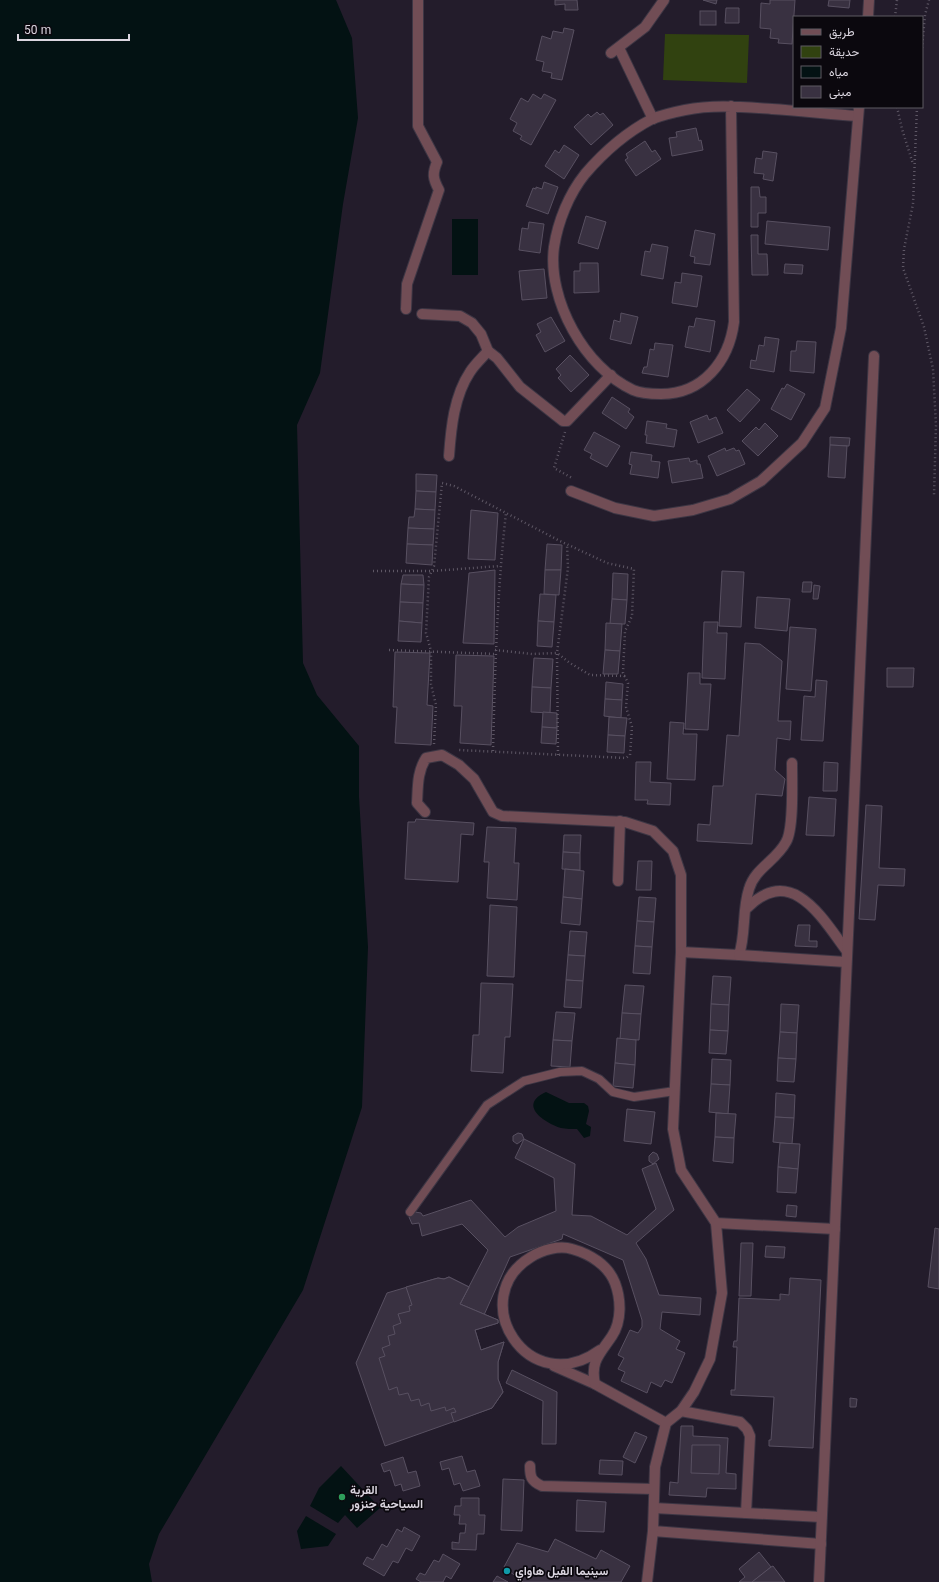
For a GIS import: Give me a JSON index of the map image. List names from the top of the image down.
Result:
{
  "places": ["القرية السياحية جنزور", "سينيما الفيل هاواي"],
  "legend": [
    "طريق",
    "حديقة",
    "مياه",
    "مبنى"
  ],
  "scale_bar": "50 m"
}
